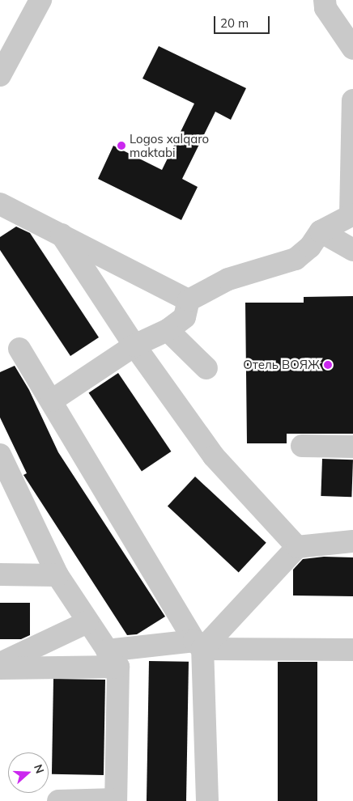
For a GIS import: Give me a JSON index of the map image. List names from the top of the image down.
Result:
{
  "places": ["Logos xalqaro maktabi", "Отель ВОЯЖ"],
  "scale_bar": "20 m",
  "north": "right"
}
